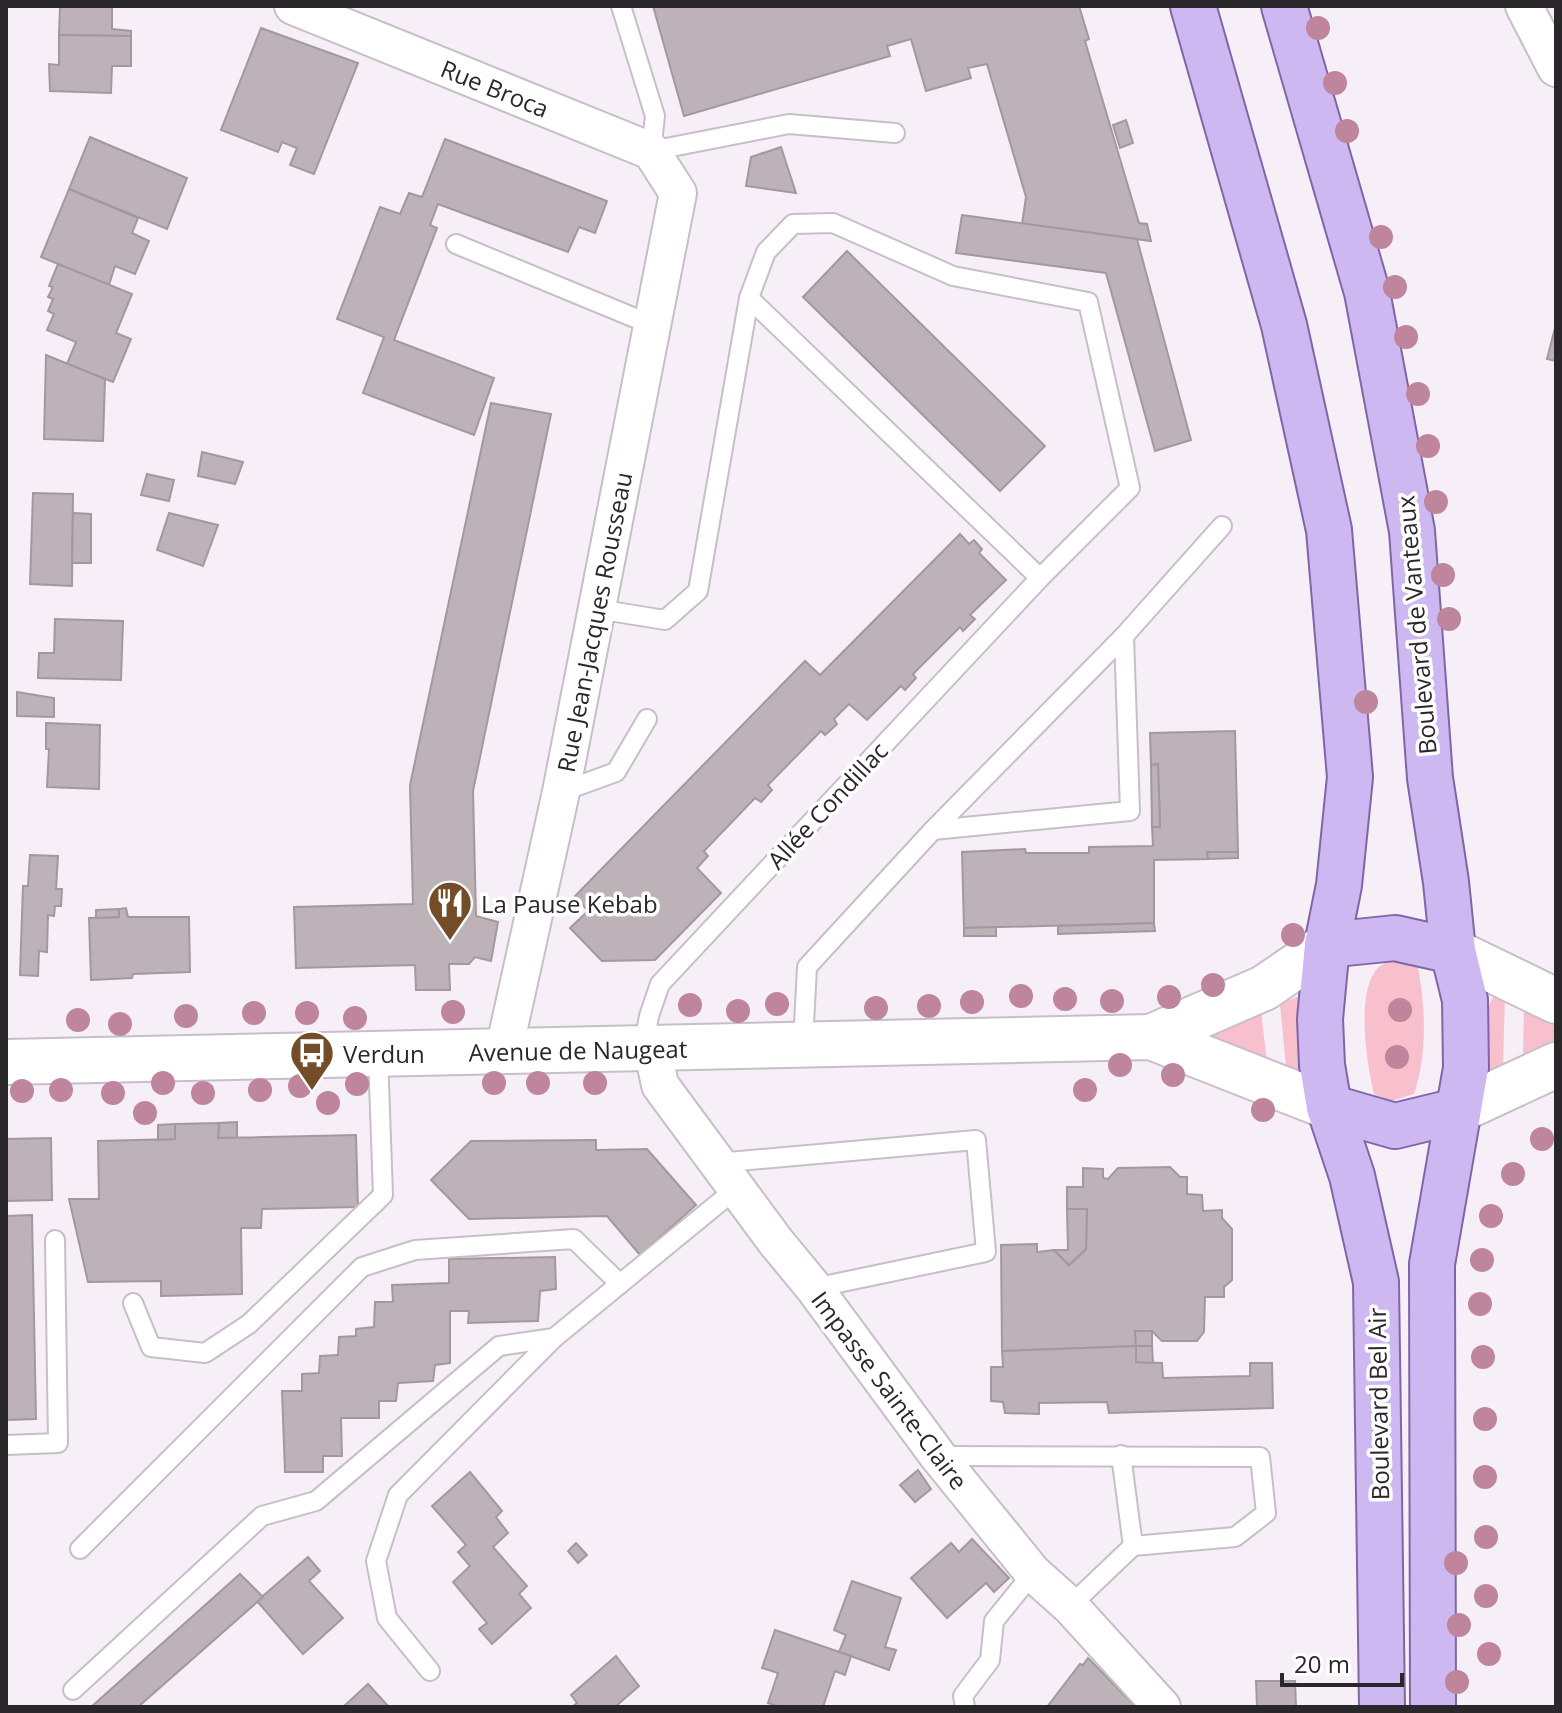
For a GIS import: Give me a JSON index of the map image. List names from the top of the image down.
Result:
{
  "streets": {
    "main road": ["Boulevard de Vanteaux", "Avenue de Naugeat", "Boulevard Bel Air"],
    "street": ["Rue Broca", "Rue Jean-Jacques Rousseau", "Impasse Sainte-Claire"],
    "lane": ["Allée Condillac"]
  },
  "crossings": [
    ["Rue Broca", "Rue Jean-Jacques Rousseau"],
    ["Rue Jean-Jacques Rousseau", "Allée Condillac"],
    ["Rue Jean-Jacques Rousseau", "Avenue de Naugeat"],
    ["Boulevard de Vanteaux", "Avenue de Naugeat"],
    ["Boulevard de Vanteaux", "Boulevard Bel Air"],
    ["Allée Condillac", "Avenue de Naugeat"],
    ["Allée Condillac", "Impasse Sainte-Claire"],
    ["Avenue de Naugeat", "Impasse Sainte-Claire"],
    ["Avenue de Naugeat", "Boulevard Bel Air"]
  ],
  "places": {
    "restaurant": ["La Pause Kebab"],
    "bus stop": ["Verdun"]
  },
  "scale_bar": "20 m"
}
